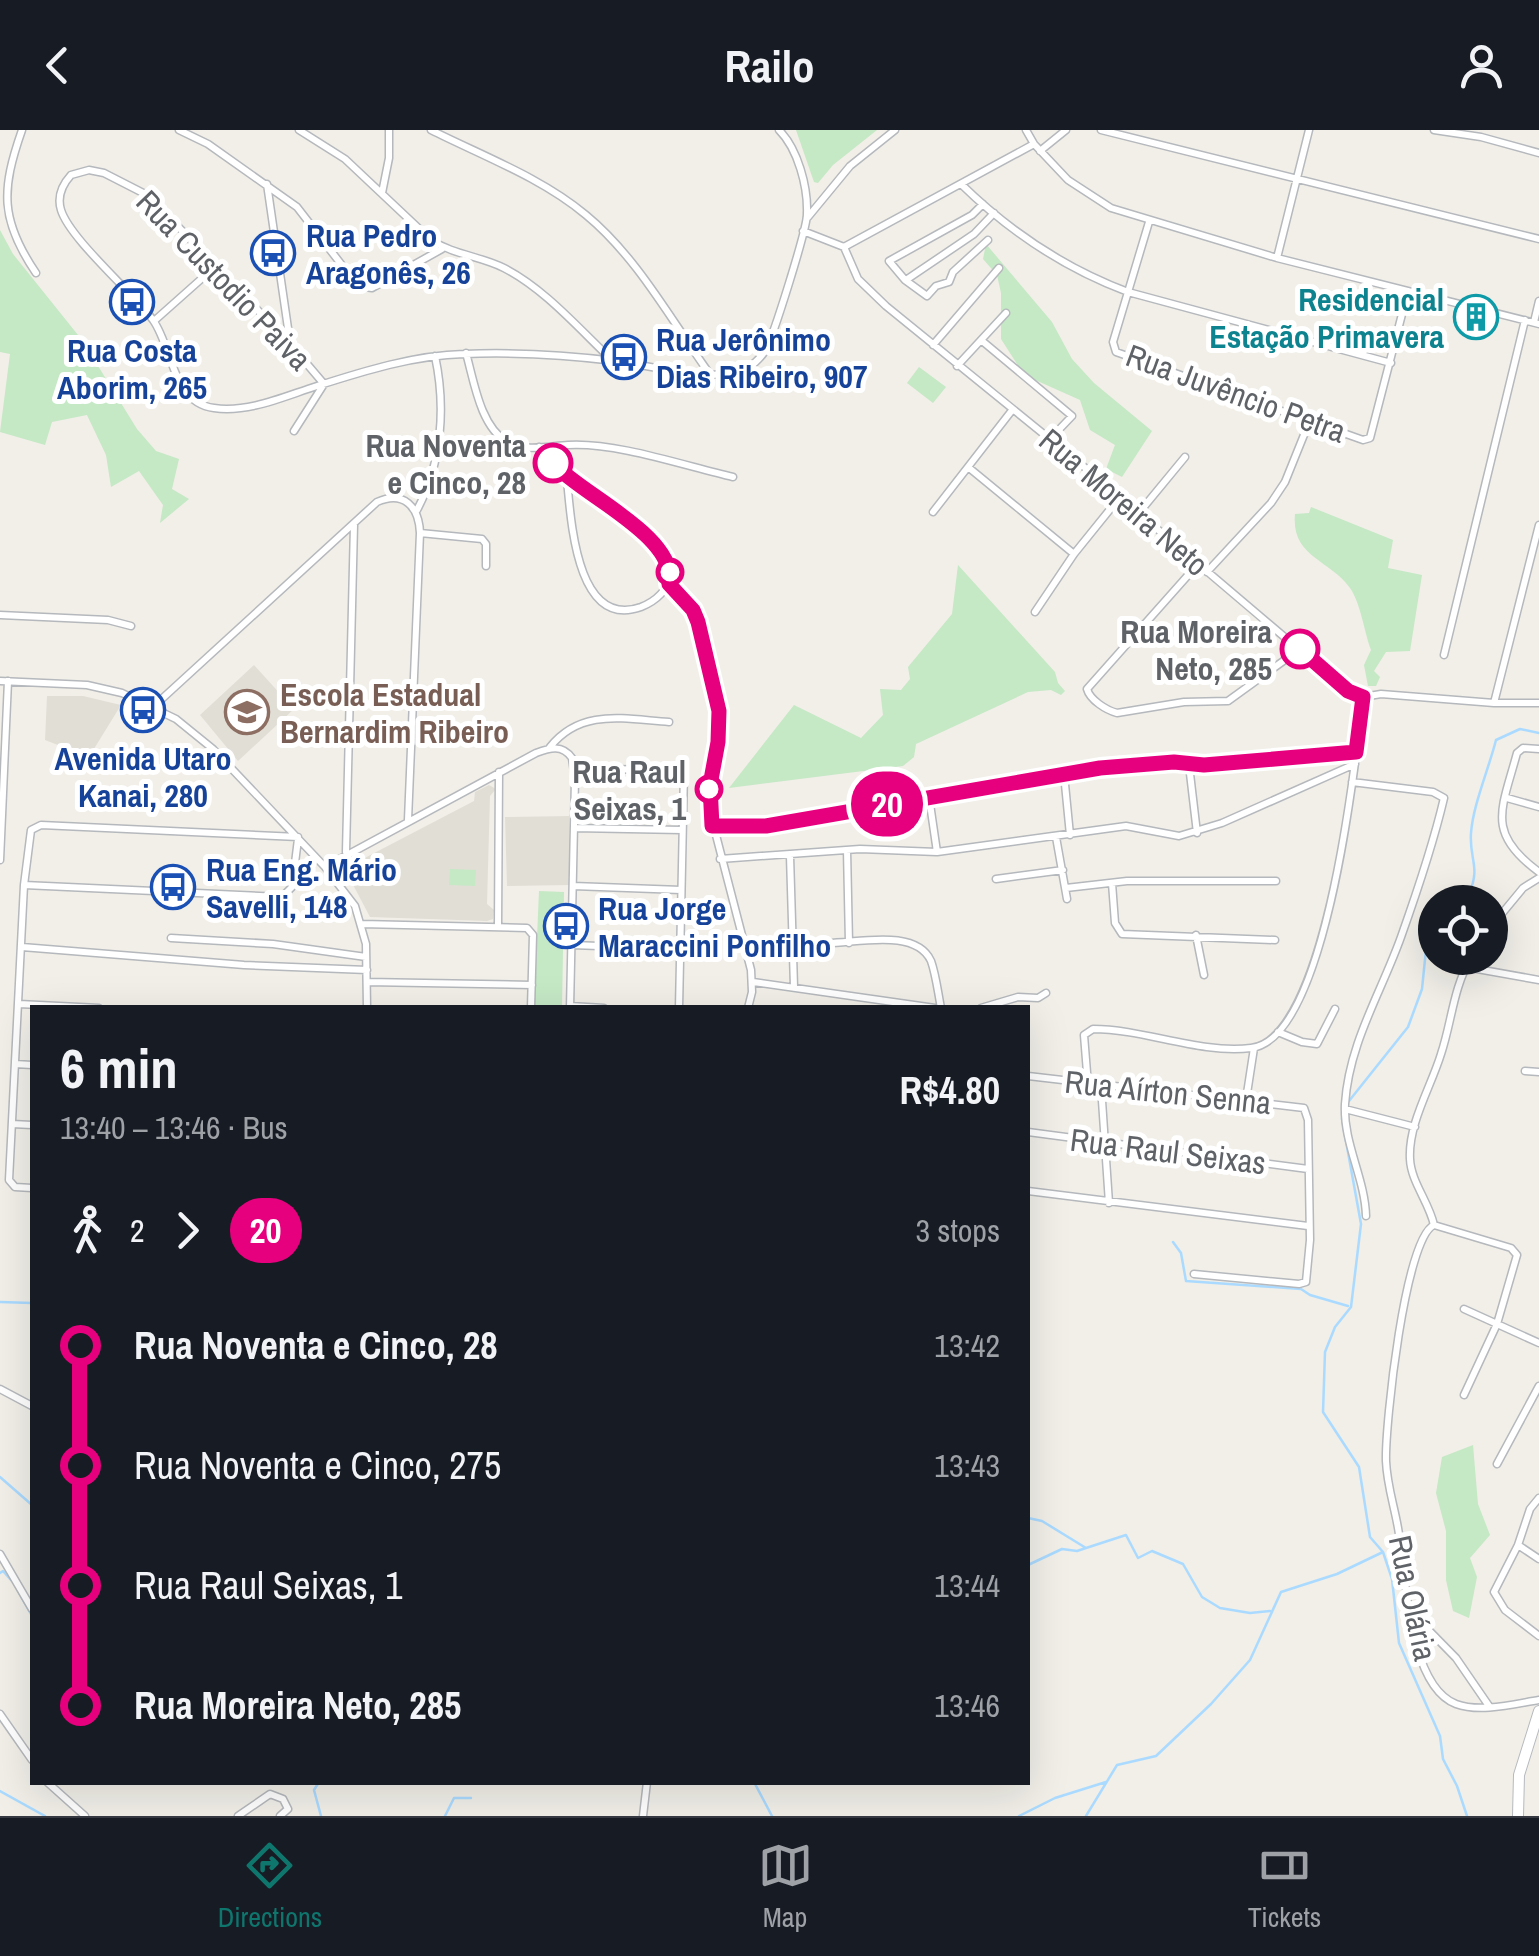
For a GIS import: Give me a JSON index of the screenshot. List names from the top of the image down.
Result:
{
  "streets": {
    "street": [
      "Rua Custodio Paiva",
      "Rua Juvêncio Petra",
      "Rua Moreira Neto",
      "Rua Aírton Senna",
      "Rua Raul Seixas",
      "Rua Olária"
    ]
  },
  "crossings": [
    ["Rua Aírton Senna", "Rua Raul Seixas"]
  ],
  "places": {
    "bus stop": [
      "Rua Pedro Aragonês, 26",
      "Rua Costa Aborim, 265",
      "Rua Jerônimo Dias Ribeiro, 907",
      "Avenida Utaro Kanai, 280",
      "Rua Eng. Mário Savelli, 148",
      "Rua Jorge Maraccini Ponfilho"
    ],
    "building": ["Residencial Estação Primavera"],
    "other": ["Rua Noventa e Cinco, 28", "Rua Moreira Neto, 285", "Rua Raul Seixas, 1"],
    "school or university": ["Escola Estadual Bernardim Ribeiro"]
  },
  "lines": ["bus line 20"],
  "page": {
    "header": "Railo",
    "on_map": "20",
    "heading": ["6 min", "13:40 – 13:46 · Bus", "R$4.80"],
    "legs": ["2", "20", "3 stops"],
    "list": [
      {
        "name": "Rua Noventa e Cinco, 28",
        "value": "13:42"
      },
      {
        "name": "Rua Noventa e Cinco, 275",
        "value": "13:43"
      },
      {
        "name": "Rua Raul Seixas, 1",
        "value": "13:44"
      },
      {
        "name": "Rua Moreira Neto, 285",
        "value": "13:46"
      }
    ],
    "tabs": ["Directions", "Map", "Tickets"]
  }
}
